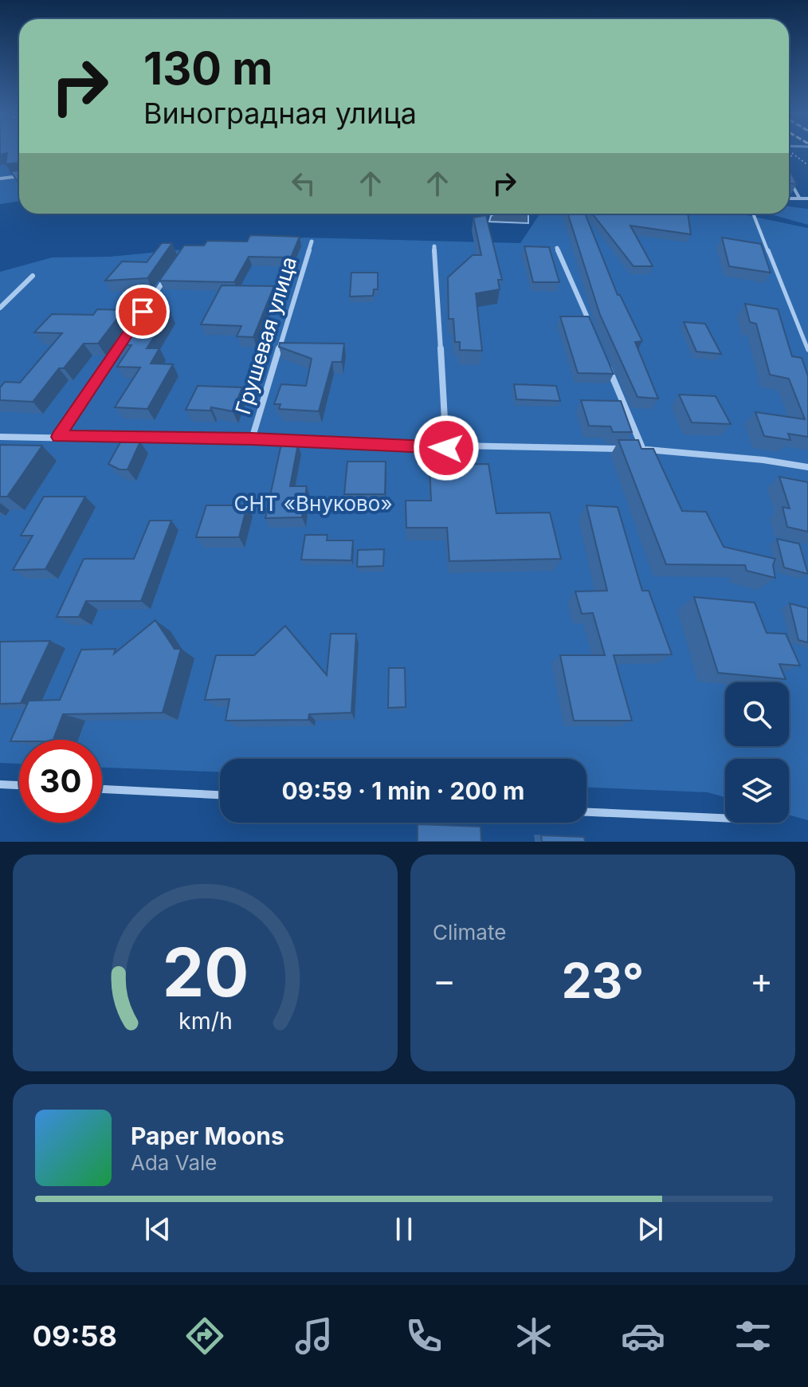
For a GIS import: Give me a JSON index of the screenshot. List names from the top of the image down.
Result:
{
  "streets": {
    "street": ["Грушевая улица"]
  },
  "parks": ["СНТ «Внуково»"],
  "page": {
    "turn": ["130 m", "Виноградная улица"],
    "limit": "30",
    "trip": "09:59 · 1 min · 200 m",
    "tile": "Climate",
    "heat": ["−", "23°", "+"],
    "song": ["Paper Moons", "Ada Vale"],
    "tabs": "09:58",
    "gauge": ["20", "km/h"]
  }
}
